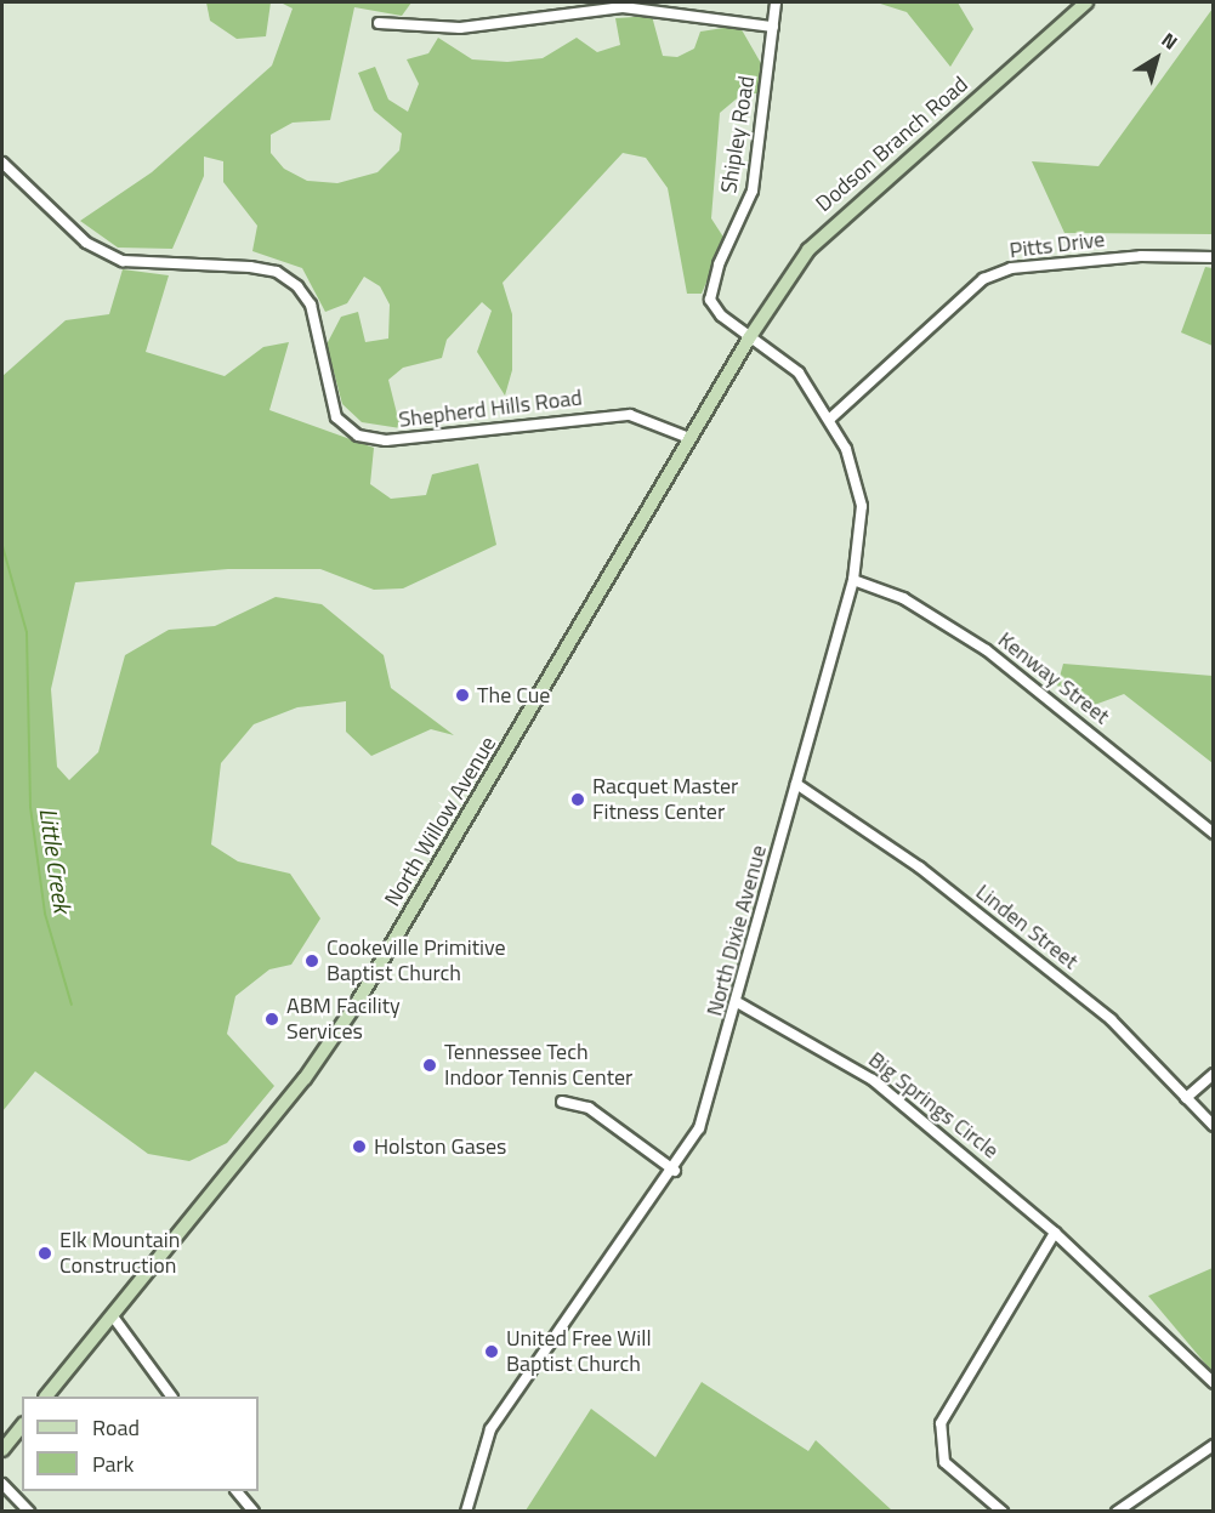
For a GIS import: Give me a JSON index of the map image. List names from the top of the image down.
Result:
{
  "streets": {
    "main road": ["Dodson Branch Road", "North Willow Avenue"],
    "street": [
      "Shipley Road",
      "Pitts Drive",
      "Shepherd Hills Road",
      "Kenway Street",
      "Linden Street",
      "North Dixie Avenue",
      "Big Springs Circle"
    ]
  },
  "crossings": [
    ["Shipley Road", "Dodson Branch Road"],
    ["Shipley Road", "North Willow Avenue"],
    ["Shipley Road", "North Dixie Avenue"],
    ["Dodson Branch Road", "North Willow Avenue"],
    ["Dodson Branch Road", "North Dixie Avenue"],
    ["Pitts Drive", "North Dixie Avenue"],
    ["Shepherd Hills Road", "North Willow Avenue"],
    ["Kenway Street", "North Dixie Avenue"],
    ["North Willow Avenue", "North Dixie Avenue"],
    ["Linden Street", "North Dixie Avenue"],
    ["North Dixie Avenue", "Big Springs Circle"]
  ],
  "water": ["Little Creek"],
  "places": [
    "The Cue",
    "Racquet Master Fitness Center",
    "Cookeville Primitive Baptist Church",
    "ABM Facility Services",
    "Tennessee Tech Indoor Tennis Center",
    "Holston Gases",
    "Elk Mountain Construction",
    "United Free Will Baptist Church"
  ],
  "legend": ["Road", "Park"],
  "north": "top right"
}
